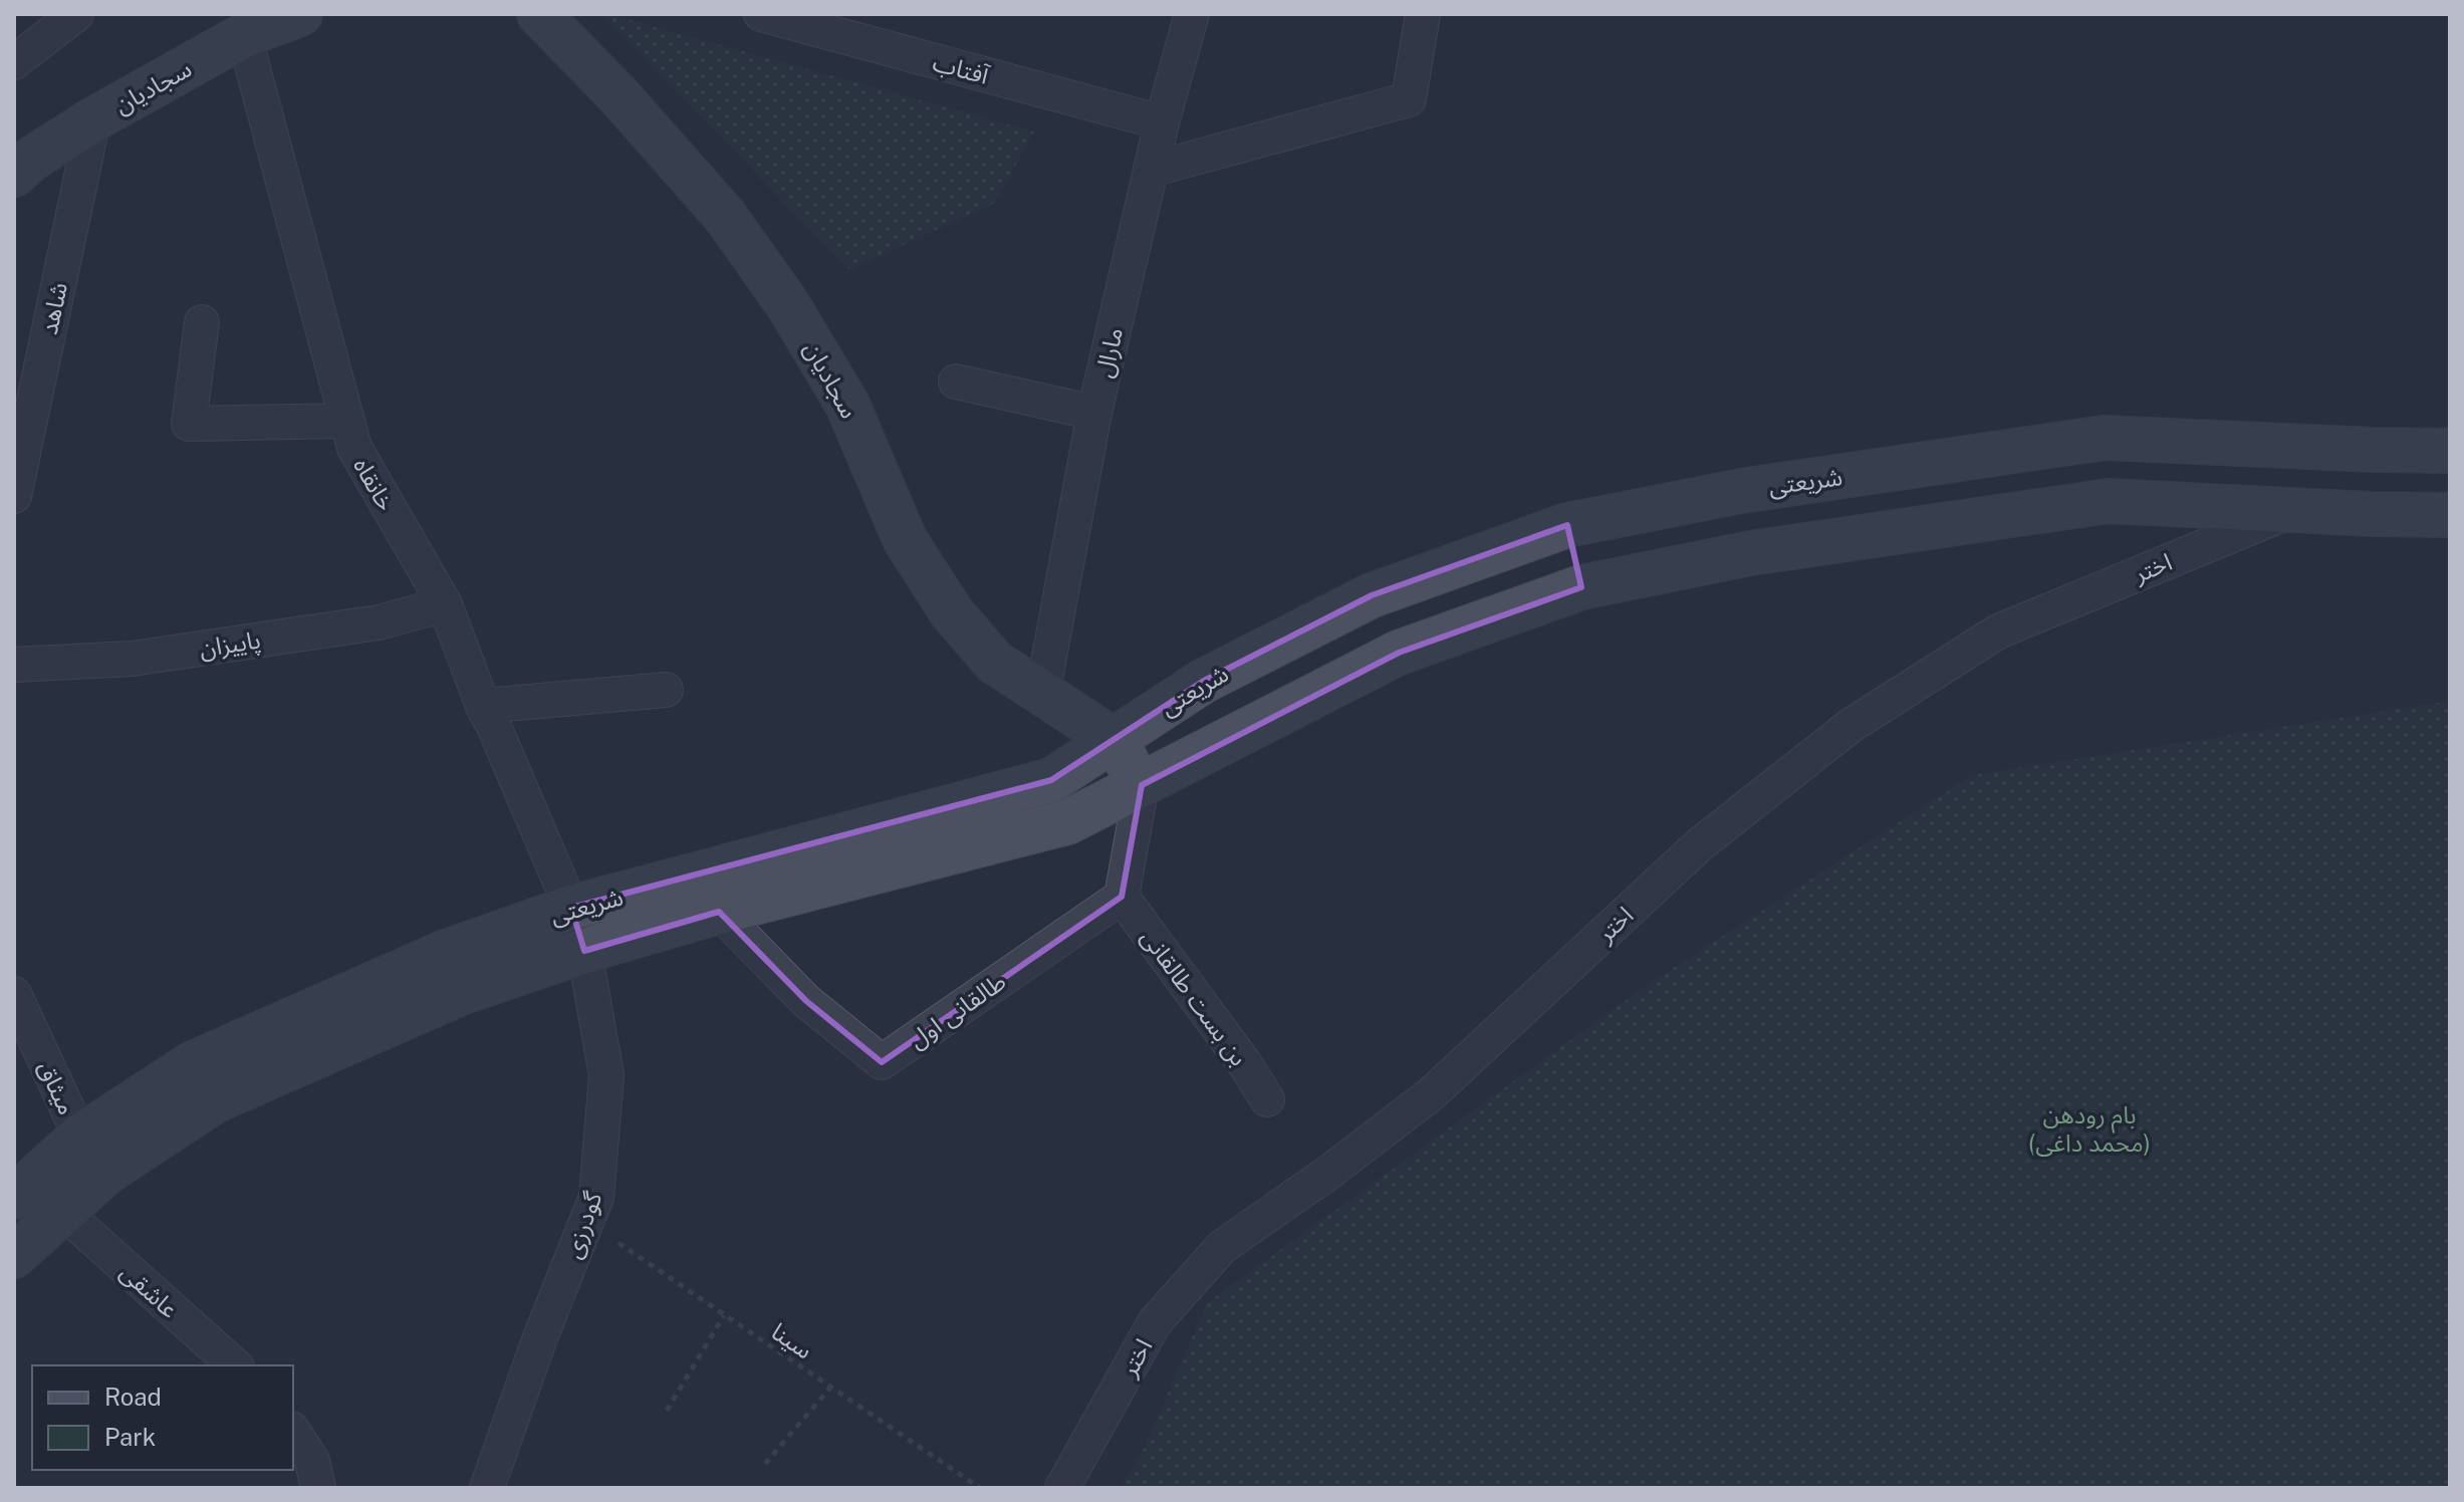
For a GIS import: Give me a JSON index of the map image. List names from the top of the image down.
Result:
{
  "streets": {
    "street": [
      "آفتاب",
      "سجادیان",
      "شاهد",
      "مارال",
      "شریعتی",
      "خانقاه",
      "اختر",
      "پاییزان",
      "بن بست طالقانی",
      "طالقانی اول",
      "میثاق",
      "گودرزی",
      "عاشقی"
    ],
    "path": ["سینا"]
  },
  "crossings": [
    ["آفتاب", "مارال"],
    ["سجادیان", "شاهد"],
    ["سجادیان", "مارال"],
    ["سجادیان", "شریعتی"],
    ["سجادیان", "خانقاه"],
    ["شریعتی", "خانقاه"],
    ["شریعتی", "اختر"],
    ["شریعتی", "طالقانی اول"],
    ["شریعتی", "میثاق"],
    ["شریعتی", "گودرزی"],
    ["شریعتی", "عاشقی"],
    ["خانقاه", "پاییزان"],
    ["خانقاه", "گودرزی"],
    ["بن بست طالقانی", "طالقانی اول"],
    ["گودرزی", "سینا"]
  ],
  "parks": ["بام رودهن (محمد داغی)"],
  "legend": ["Road", "Park"]
}
